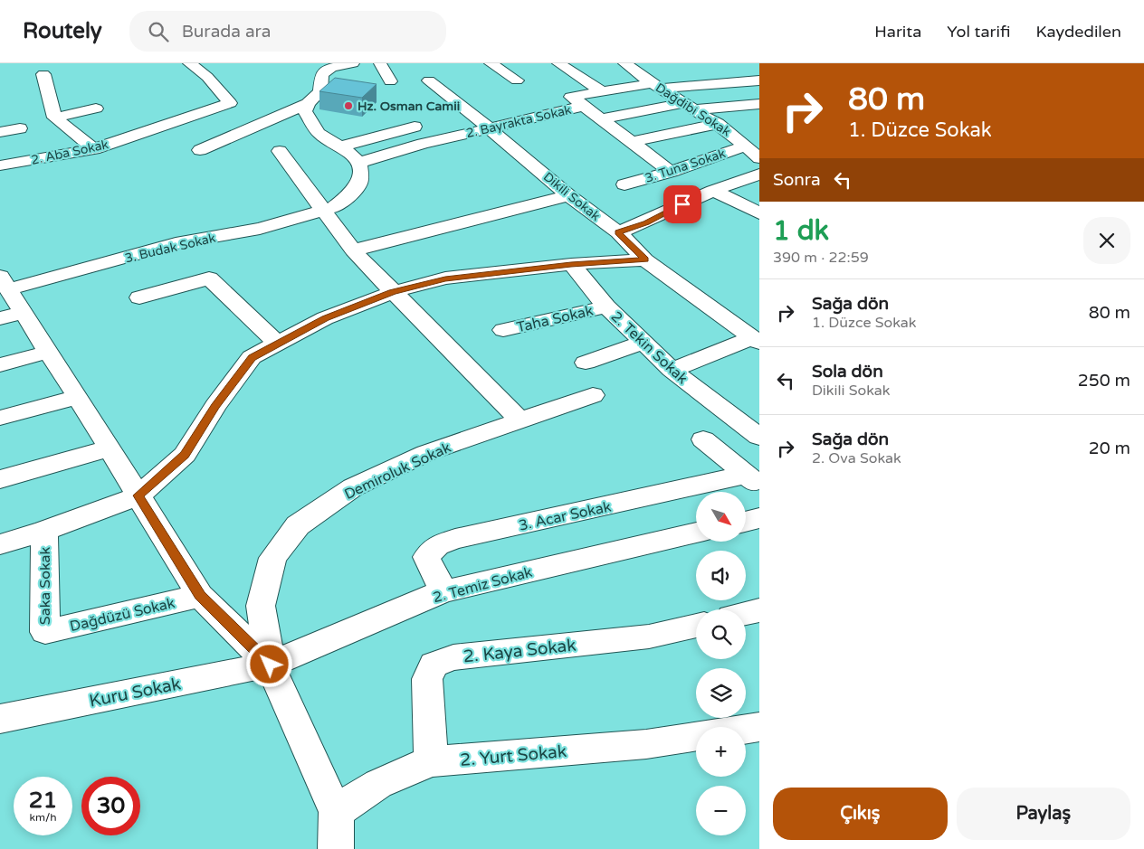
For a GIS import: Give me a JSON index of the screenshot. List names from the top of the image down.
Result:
{
  "streets": {
    "street": [
      "Dağdibi Sokak",
      "2. Bayrakta Sokak",
      "2. Aba Sokak",
      "3. Tuna Sokak",
      "Dikili Sokak",
      "3. Budak Sokak",
      "Taha Sokak",
      "2. Tekin Sokak",
      "Demiroluk Sokak",
      "3. Acar Sokak",
      "2. Temiz Sokak",
      "Saka Sokak",
      "Dağdüzü Sokak",
      "2. Kaya Sokak",
      "Kuru Sokak",
      "2. Yurt Sokak"
    ]
  },
  "crossings": [
    ["Dağdibi Sokak", "2. Bayrakta Sokak"],
    ["Dağdibi Sokak", "3. Tuna Sokak"],
    ["2. Bayrakta Sokak", "Dikili Sokak"],
    ["Taha Sokak", "2. Tekin Sokak"],
    ["Demiroluk Sokak", "2. Temiz Sokak"],
    ["Demiroluk Sokak", "Kuru Sokak"],
    ["3. Acar Sokak", "2. Temiz Sokak"],
    ["2. Temiz Sokak", "Kuru Sokak"],
    ["Saka Sokak", "Dağdüzü Sokak"],
    ["2. Kaya Sokak", "2. Yurt Sokak"]
  ],
  "places": ["Hz. Osman Camii"],
  "north": "bottom right",
  "page": {
    "header": "Routely",
    "search": "Burada ara",
    "nav": ["Harita", "Yol tarifi", "Kaydedilen"],
    "turn": ["80 m", "1. Düzce Sokak"],
    "then": "Sonra",
    "heading": ["1 dk", "390 m · 22:59"],
    "list": [
      {
        "name": "Sağa dön",
        "note": "1. Düzce Sokak",
        "value": "80 m"
      },
      {
        "name": "Sola dön",
        "note": "Dikili Sokak",
        "value": "250 m"
      },
      {
        "name": "Sağa dön",
        "note": "2. Ova Sokak",
        "value": "20 m"
      }
    ],
    "map_buttons": ["+", "−"],
    "speed": "21 km/h",
    "limit": "30",
    "buttons": ["Çıkış", "Paylaş"]
  }
}
